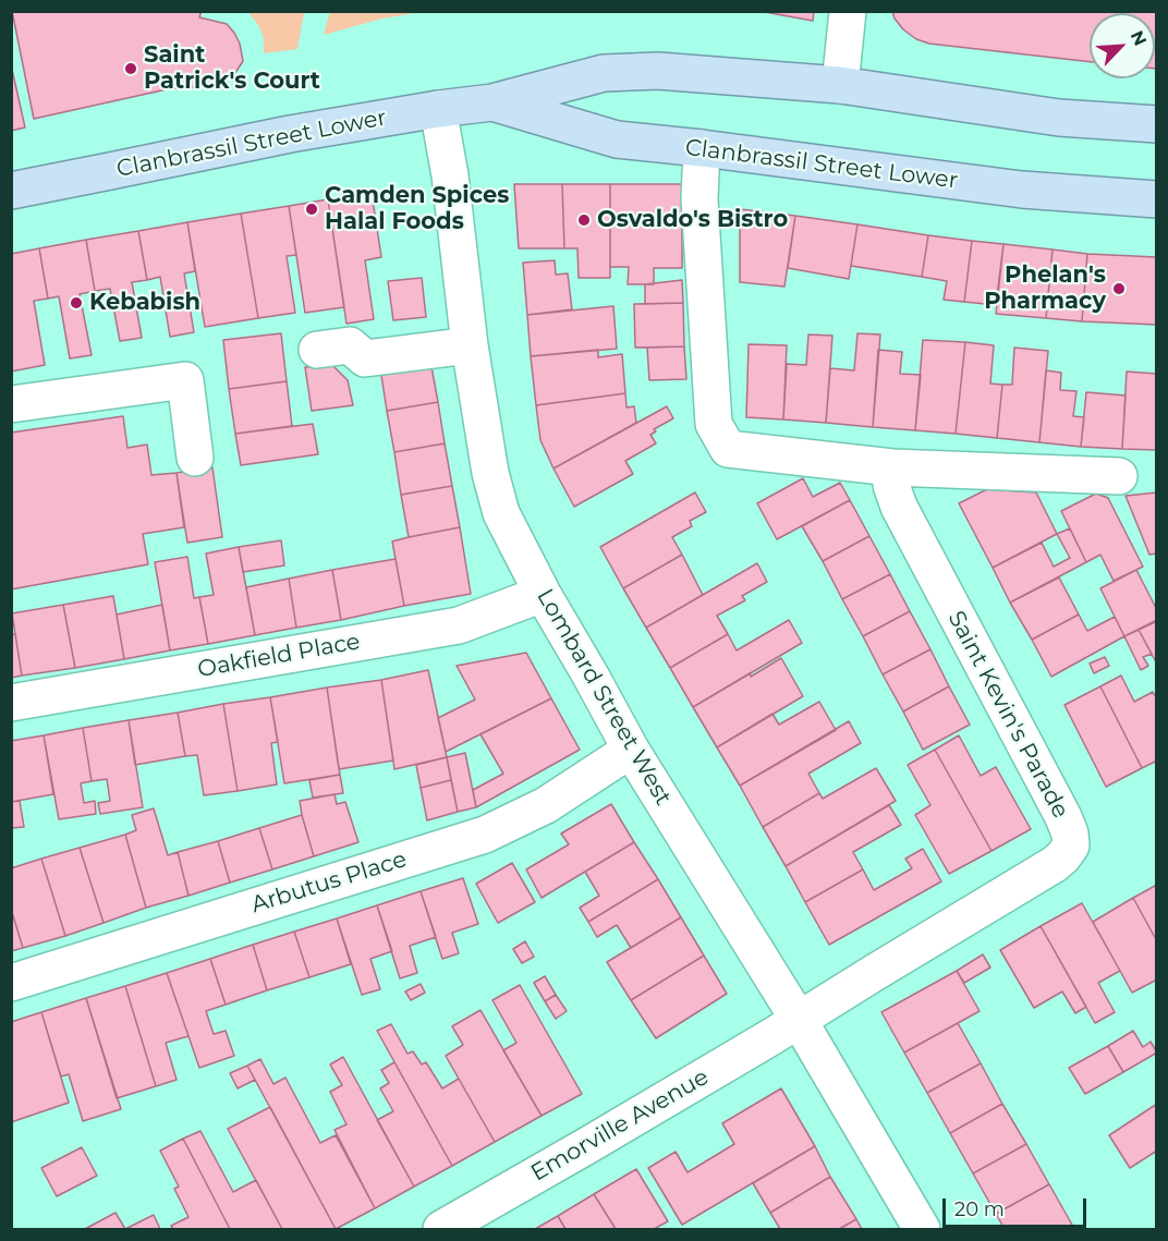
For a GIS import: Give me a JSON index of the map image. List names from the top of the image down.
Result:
{
  "streets": {
    "main road": ["Clanbrassil Street Lower"],
    "street": [
      "Oakfield Place",
      "Lombard Street West",
      "Saint Kevin's Parade",
      "Arbutus Place",
      "Emorville Avenue"
    ]
  },
  "crossings": [
    ["Clanbrassil Street Lower", "Lombard Street West"],
    ["Oakfield Place", "Lombard Street West"],
    ["Lombard Street West", "Saint Kevin's Parade"],
    ["Lombard Street West", "Arbutus Place"],
    ["Lombard Street West", "Emorville Avenue"],
    ["Saint Kevin's Parade", "Emorville Avenue"]
  ],
  "places": [
    "Saint Patrick's Court",
    "Camden Spices Halal Foods",
    "Osvaldo's Bistro",
    "Phelan's Pharmacy",
    "Kebabish"
  ],
  "scale_bar": "20 m",
  "north": "top right"
}
